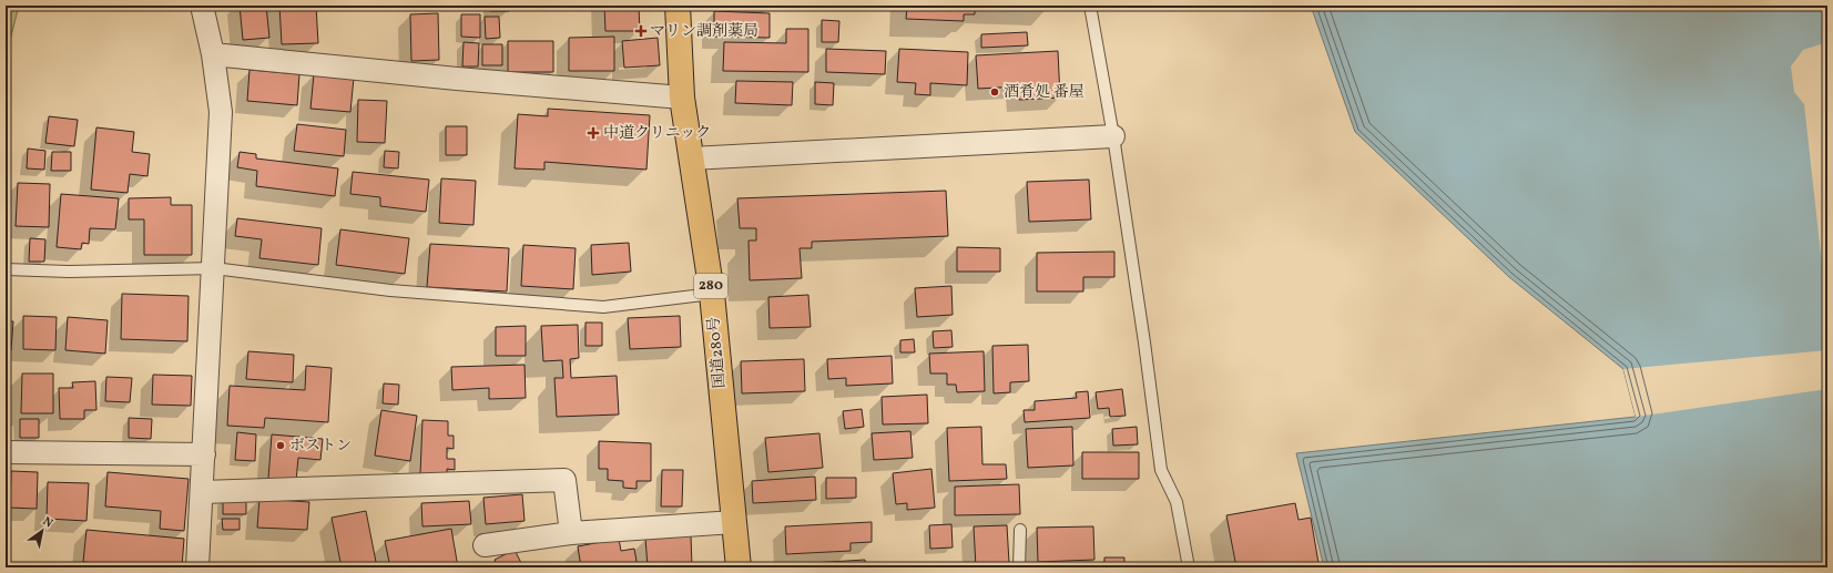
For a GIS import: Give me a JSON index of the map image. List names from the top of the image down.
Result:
{
  "streets": {
    "highway": ["280", "国道280号"]
  },
  "places": {
    "health": ["マリン調剤薬局", "中道クリニック"],
    "other": ["酒肴処 番屋", "ボストン"]
  },
  "north": "top right"
}
